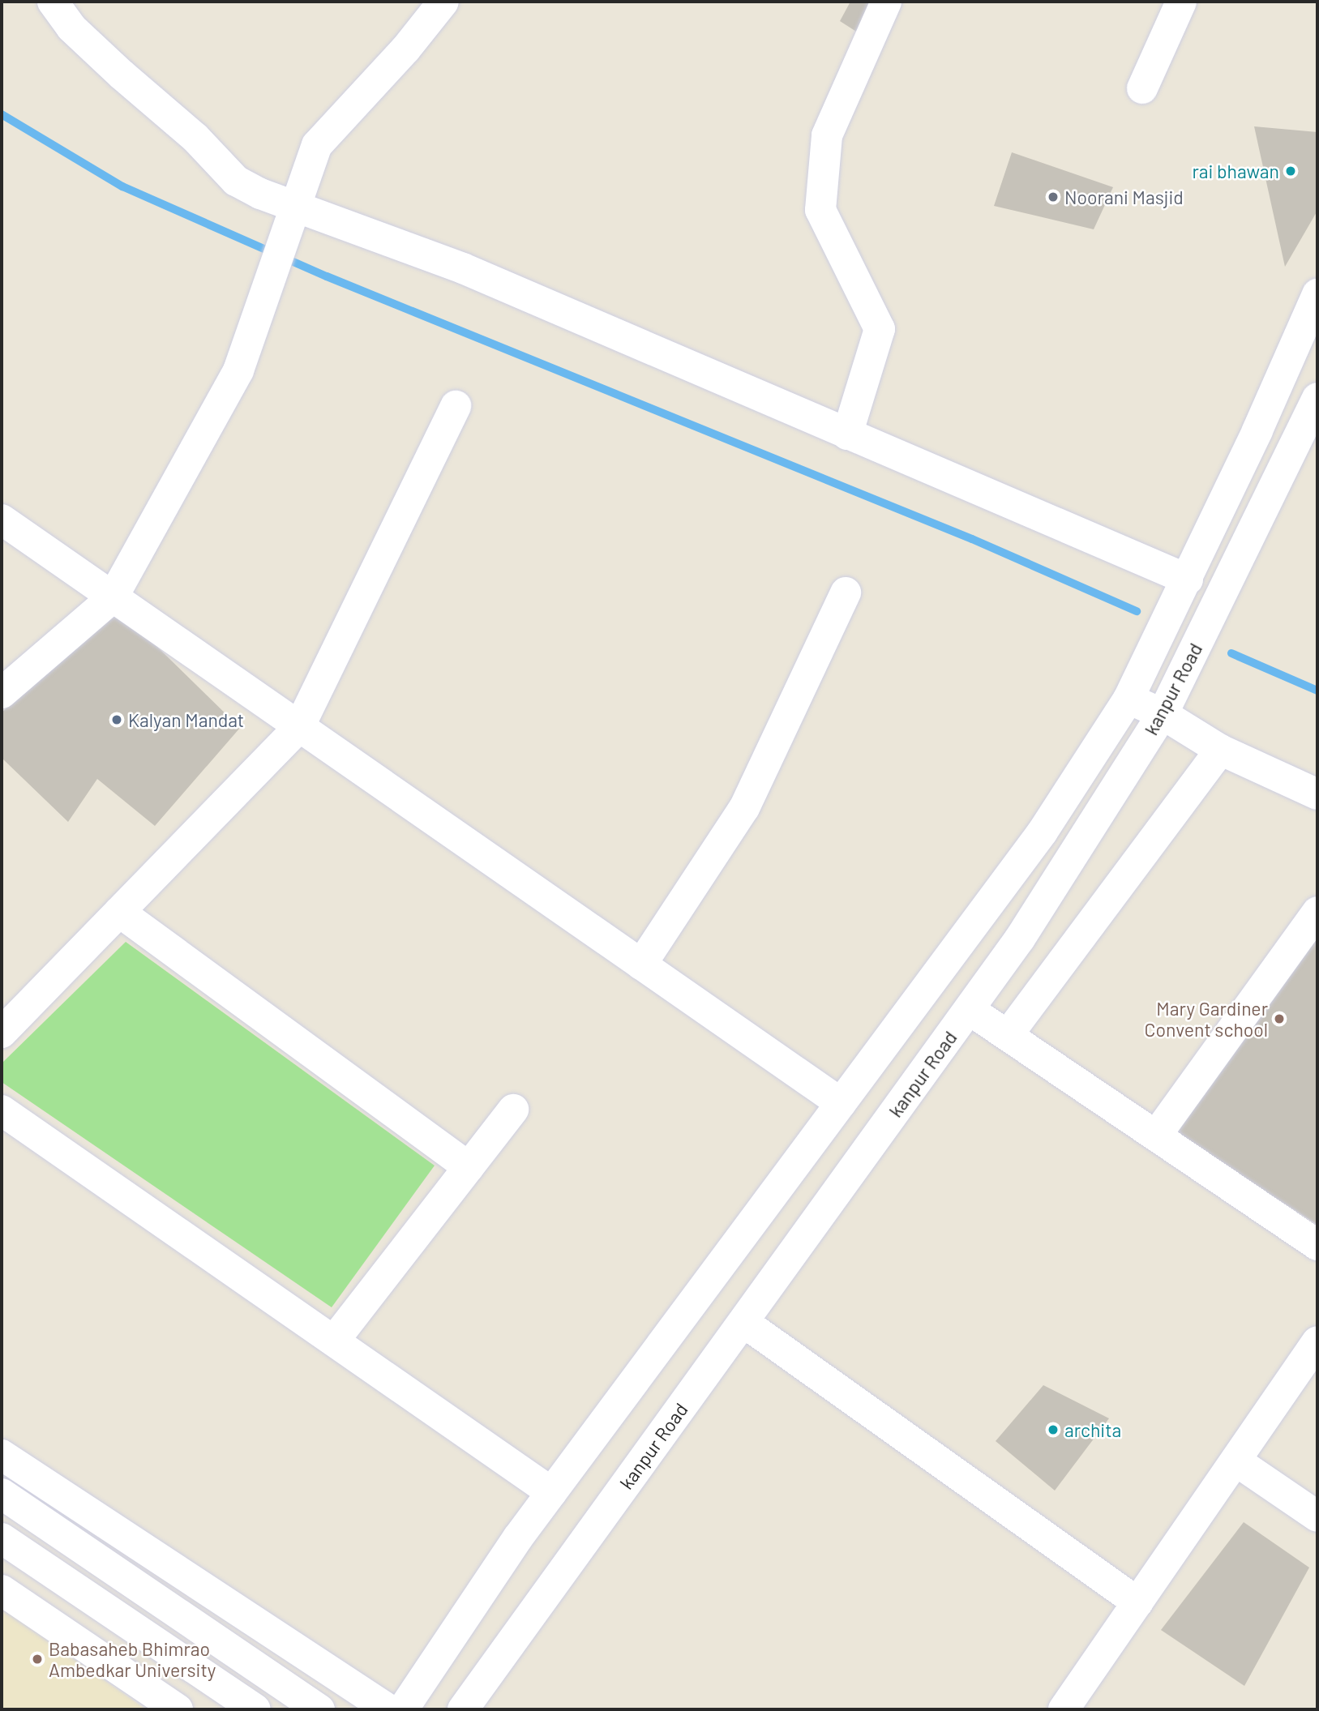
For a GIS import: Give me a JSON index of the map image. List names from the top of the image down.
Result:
{
  "streets": {
    "street": ["kanpur Road"]
  },
  "places": [
    "rai bhawan",
    "Noorani Masjid",
    "Kalyan Mandat",
    "Mary Gardiner Convent school",
    "archita",
    "Babasaheb Bhimrao Ambedkar University"
  ]
}
